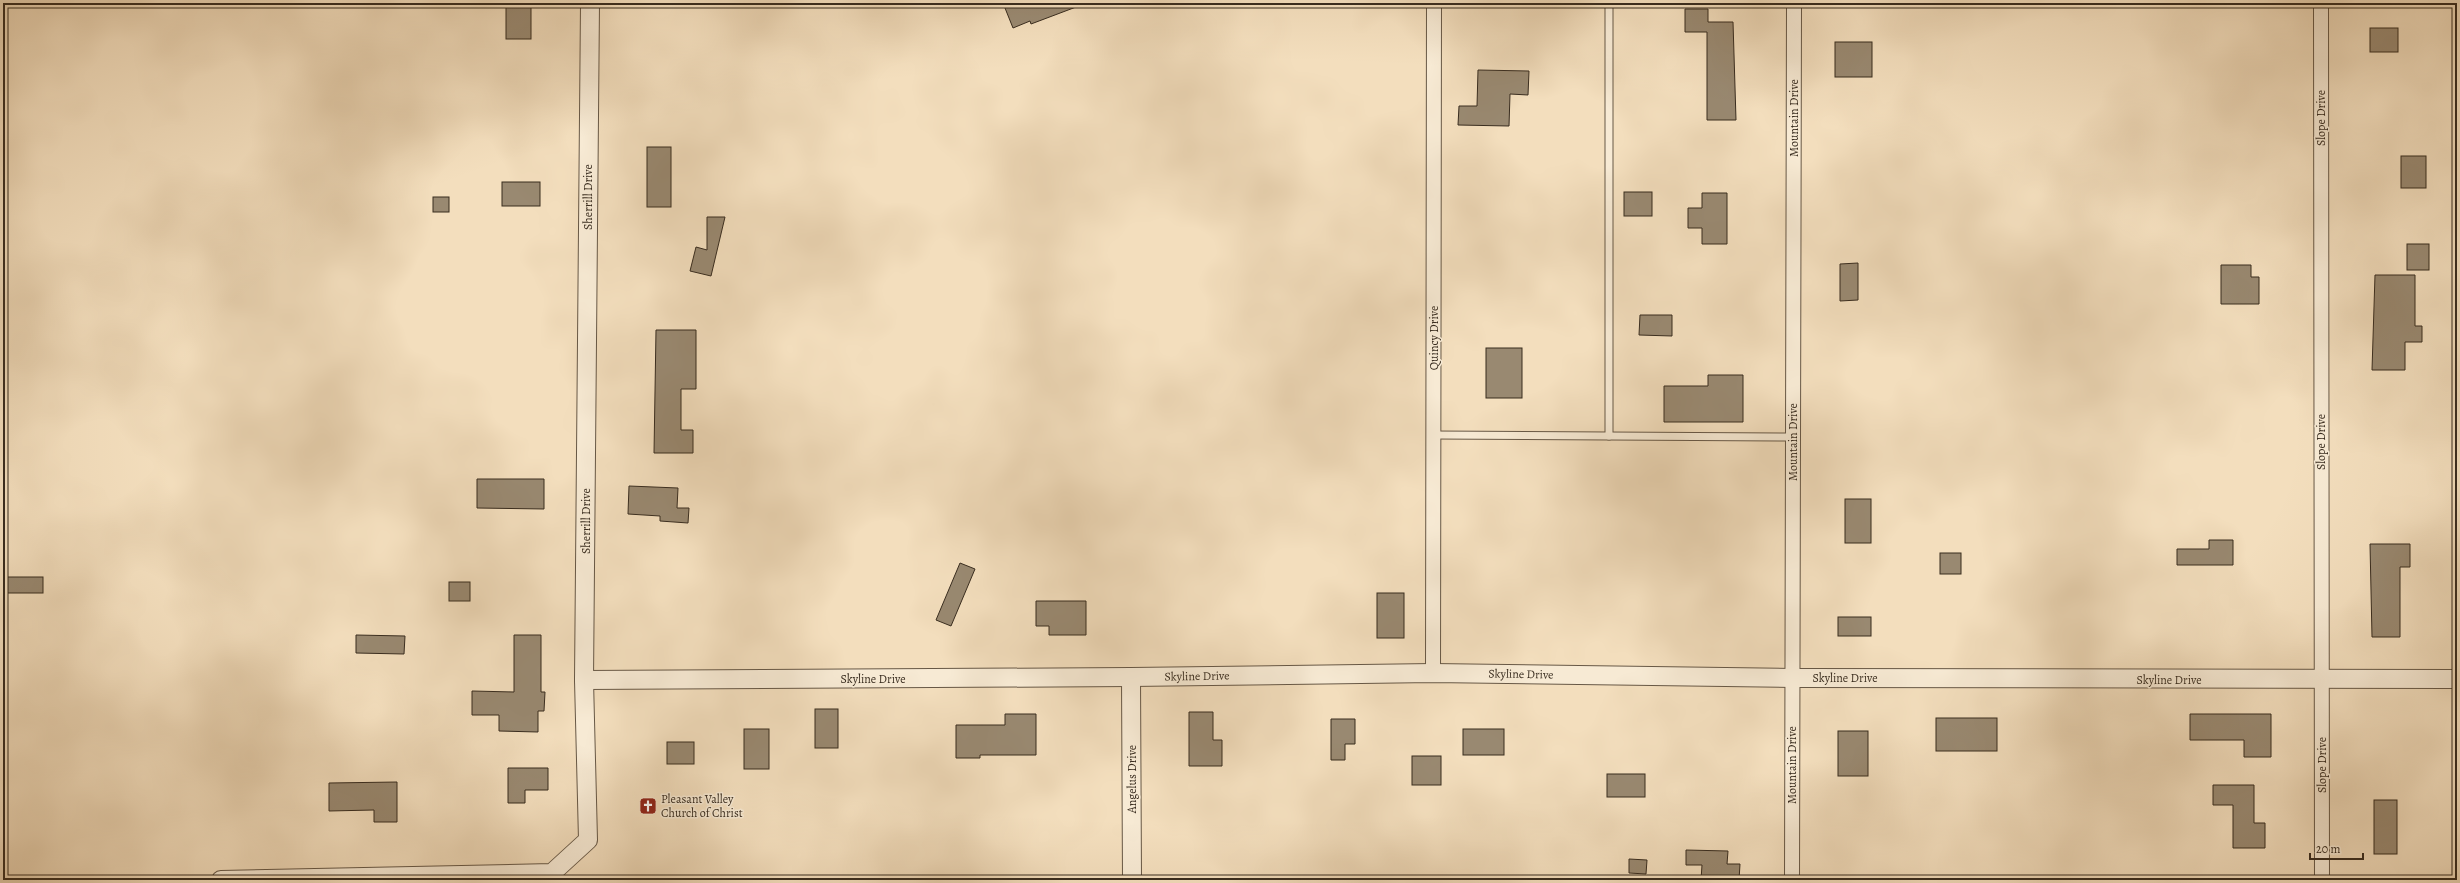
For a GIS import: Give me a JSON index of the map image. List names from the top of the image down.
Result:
{
  "streets": {
    "street": [
      "Mountain Drive",
      "Slope Drive",
      "Sherrill Drive",
      "Quincy Drive",
      "Skyline Drive",
      "Angelus Drive"
    ]
  },
  "crossings": [
    ["Mountain Drive", "Skyline Drive"],
    ["Slope Drive", "Skyline Drive"],
    ["Sherrill Drive", "Skyline Drive"],
    ["Quincy Drive", "Skyline Drive"],
    ["Skyline Drive", "Angelus Drive"]
  ],
  "places": {
    "church": ["Pleasant Valley Church of Christ"]
  },
  "scale_bar": "20 m"
}
